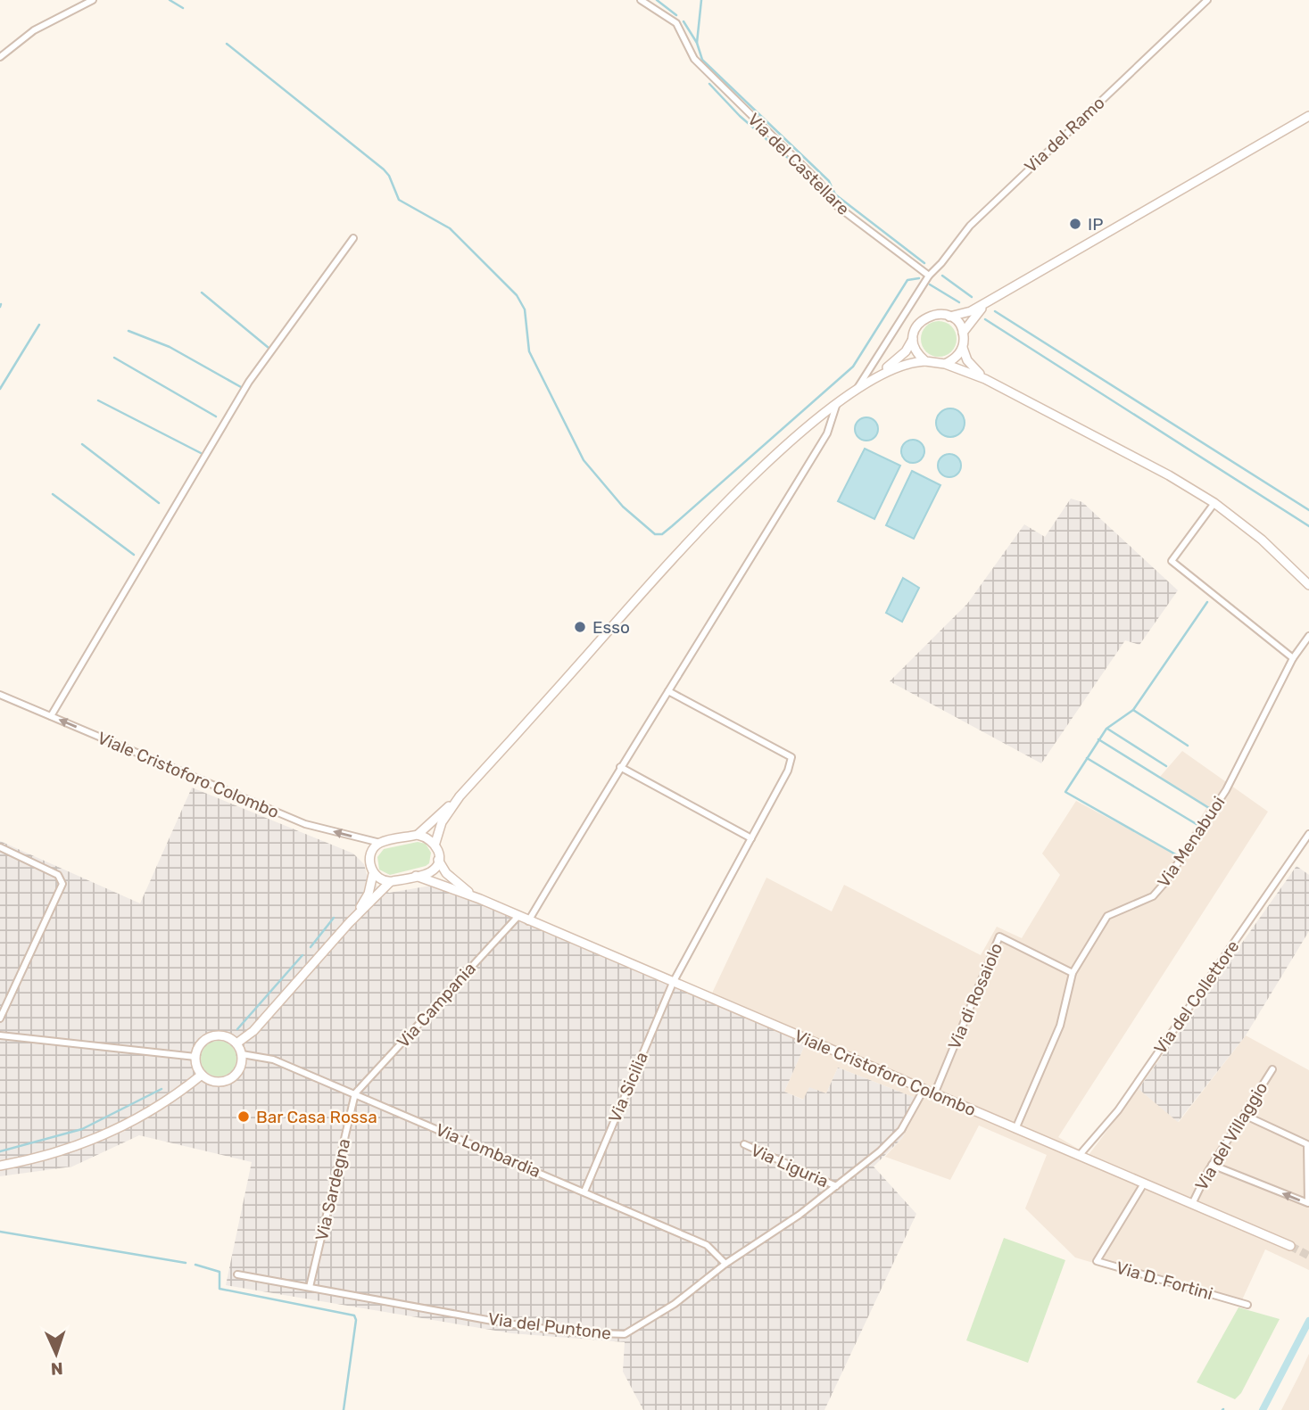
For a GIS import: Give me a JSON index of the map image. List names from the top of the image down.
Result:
{
  "streets": {
    "main road": ["Viale Cristoforo Colombo"],
    "street": [
      "Via del Ramo",
      "Via del Castellare",
      "Via Menabuoi",
      "Via di Rosaiolo",
      "Via del Collettore",
      "Via Campania",
      "Via Sicilia",
      "Via del Villaggio",
      "Via Lombardia",
      "Via Liguria",
      "Via Sardegna",
      "Via D. Fortini",
      "Via del Puntone"
    ]
  },
  "crossings": [
    ["Via del Ramo", "Via del Castellare"],
    ["Viale Cristoforo Colombo", "Via Menabuoi"],
    ["Viale Cristoforo Colombo", "Via di Rosaiolo"],
    ["Viale Cristoforo Colombo", "Via del Collettore"],
    ["Viale Cristoforo Colombo", "Via Campania"],
    ["Viale Cristoforo Colombo", "Via Sicilia"],
    ["Viale Cristoforo Colombo", "Via del Villaggio"],
    ["Viale Cristoforo Colombo", "Via D. Fortini"],
    ["Viale Cristoforo Colombo", "Via del Puntone"],
    ["Via Menabuoi", "Via di Rosaiolo"],
    ["Via Campania", "Via Lombardia"],
    ["Via Campania", "Via Sardegna"],
    ["Via Sicilia", "Via Lombardia"],
    ["Via Lombardia", "Via Sardegna"],
    ["Via Lombardia", "Via del Puntone"],
    ["Via Liguria", "Via del Puntone"],
    ["Via Sardegna", "Via del Puntone"]
  ],
  "places": ["IP", "Esso", "Bar Casa Rossa"],
  "north": "bottom"
}
